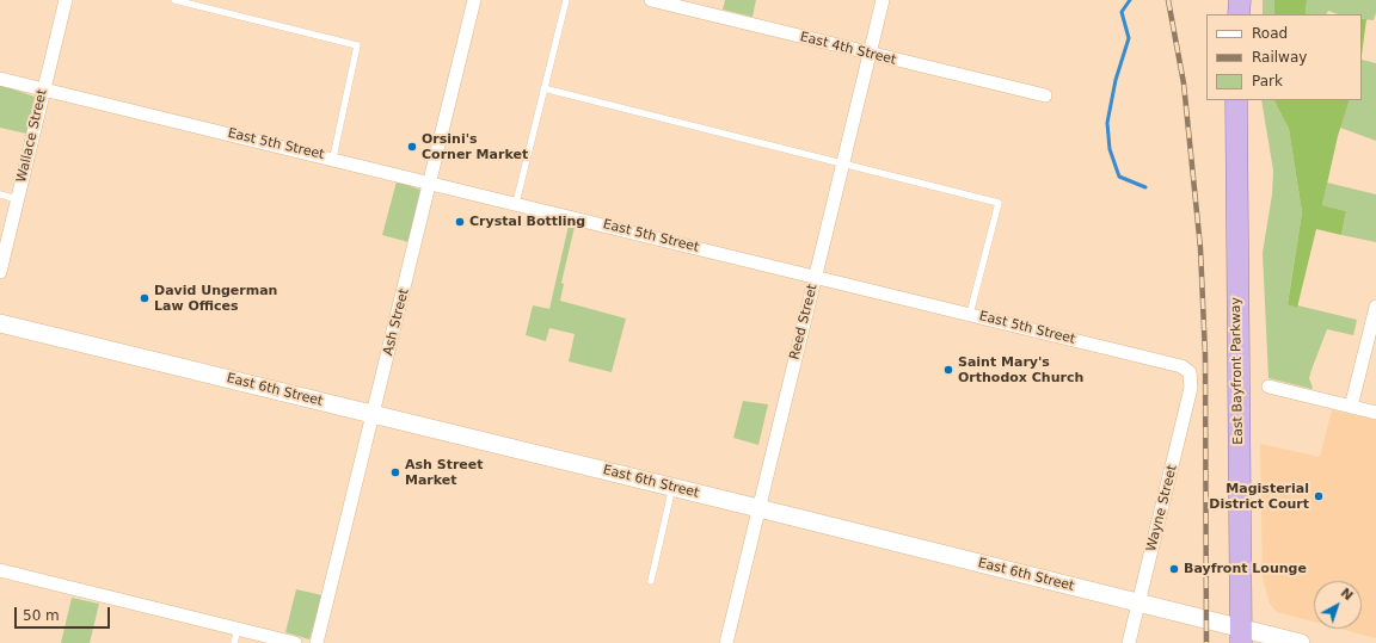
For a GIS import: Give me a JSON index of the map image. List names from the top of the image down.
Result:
{
  "streets": {
    "highway": ["East Bayfront Parkway"],
    "main road": ["East 6th Street"],
    "street": [
      "East 4th Street",
      "Wallace Street",
      "East 5th Street",
      "Ash Street",
      "Reed Street",
      "Wayne Street"
    ]
  },
  "crossings": [
    ["East 4th Street", "Reed Street"],
    ["Wallace Street", "East 5th Street"],
    ["East 5th Street", "Ash Street"],
    ["East 5th Street", "Reed Street"],
    ["East 5th Street", "Wayne Street"],
    ["Ash Street", "East 6th Street"],
    ["Reed Street", "East 6th Street"],
    ["East Bayfront Parkway", "East 6th Street"],
    ["East 6th Street", "Wayne Street"]
  ],
  "places": [
    "Orsini's Corner Market",
    "Crystal Bottling",
    "David Ungerman Law Offices",
    "Saint Mary's Orthodox Church",
    "Ash Street Market",
    "Magisterial District Court",
    "Bayfront Lounge"
  ],
  "legend": ["Road", "Railway", "Park"],
  "scale_bar": "50 m",
  "north": "top right"
}
